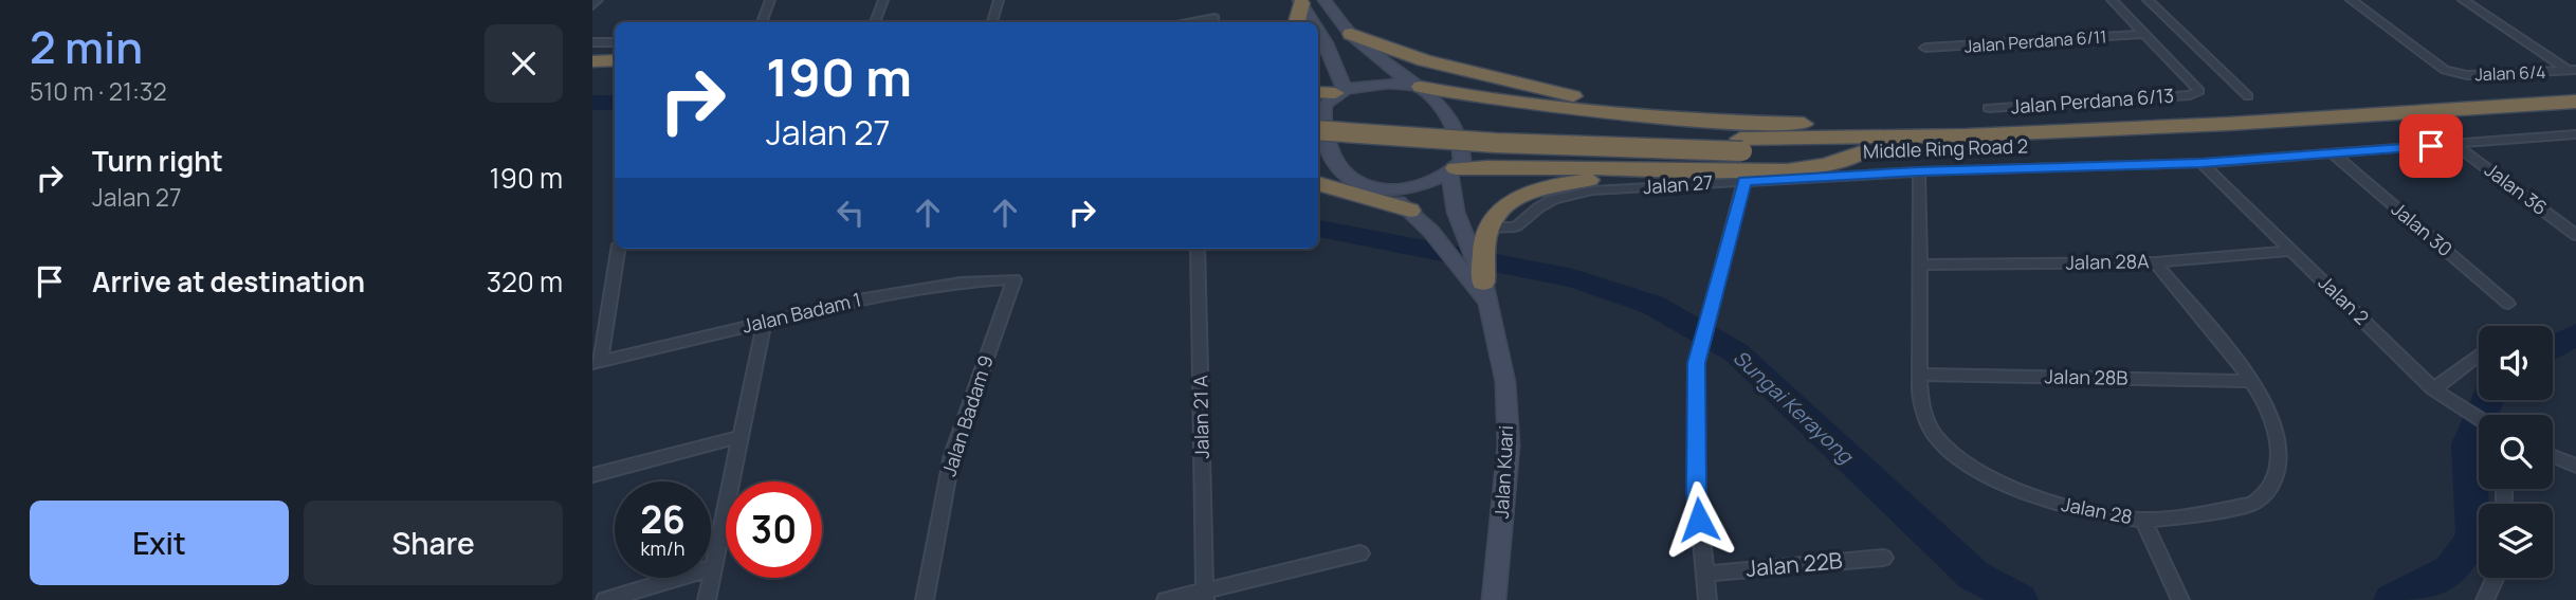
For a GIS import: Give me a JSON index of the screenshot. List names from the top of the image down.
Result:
{
  "streets": {
    "highway": ["Middle Ring Road 2"],
    "street": [
      "Jalan Perdana 6/11",
      "Jalan 6/4",
      "Jalan Perdana 6/13",
      "Jalan 27",
      "Jalan 36",
      "Jalan 30",
      "Jalan 28A",
      "Jalan 2",
      "Jalan Badam 1",
      "Jalan 28B",
      "Jalan Badam 9",
      "Jalan 21 A",
      "Jalan Kuari",
      "Jalan 28",
      "Jalan 22B"
    ]
  },
  "crossings": [
    ["Jalan Perdana 6/11", "Jalan Perdana 6/13"],
    ["Jalan 27", "Jalan 36"],
    ["Jalan 27", "Jalan 30"],
    ["Jalan 27", "Jalan 2"],
    ["Jalan 27", "Jalan 28"],
    ["Jalan 28A", "Jalan 2"],
    ["Jalan 28A", "Jalan 28"],
    ["Jalan Badam 1", "Jalan Badam 9"],
    ["Jalan 28B", "Jalan 28"]
  ],
  "water": ["Sungai Kerayong"],
  "page": {
    "heading": ["2 min", "510 m · 21:32"],
    "turn": ["190 m", "Jalan 27"],
    "list": [
      {
        "name": "Turn right",
        "note": "Jalan 27",
        "value": "190 m"
      },
      {
        "name": "Arrive at destination",
        "value": "320 m"
      }
    ],
    "speed": "26 km/h",
    "limit": "30",
    "buttons": ["Exit", "Share"]
  }
}
